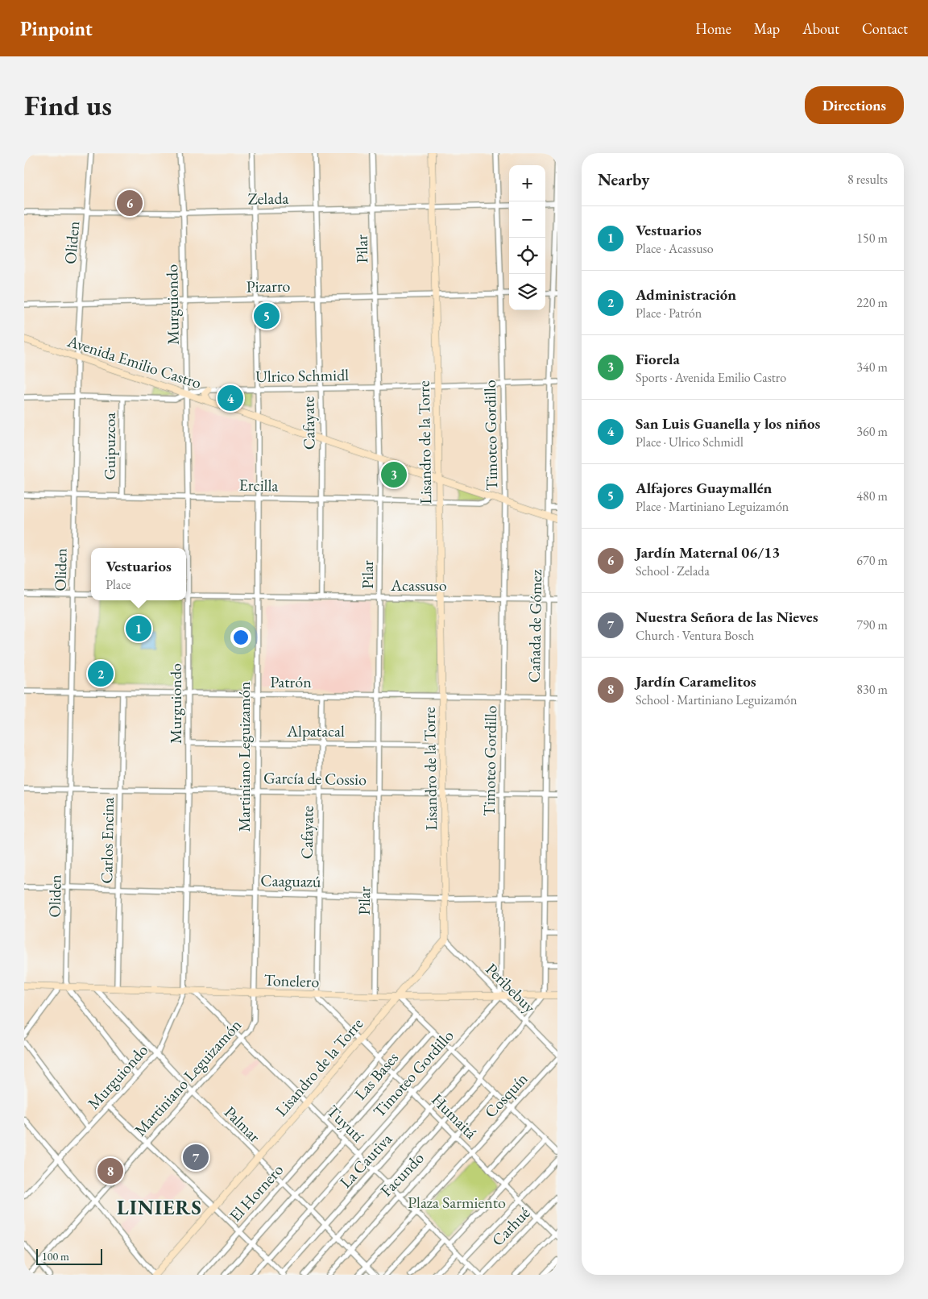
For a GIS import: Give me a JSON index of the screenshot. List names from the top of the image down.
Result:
{
  "streets": {
    "street": [
      "Zelada",
      "Oliden",
      "Pilar",
      "Pizarro",
      "Murguiondo",
      "Avenida Emilio Castro",
      "Ulrico Schmidl",
      "Cafayate",
      "Timoteo Gordillo",
      "Lisandro de la Torre",
      "Guipuzcoa",
      "Ercilla",
      "Acassuso",
      "Cañada de Gómez",
      "Patrón",
      "Alpatacal",
      "Martiniano Leguizamón",
      "García de Cossio",
      "Carlos Encina",
      "Caaguazú",
      "Tonelero",
      "Peribebuy",
      "Las Bases",
      "Cosquín",
      "Humaitá",
      "Tuyutí",
      "Palmar",
      "La Cautiva",
      "Facundo",
      "El Hornero",
      "Carhué"
    ]
  },
  "crossings": [
    ["Zelada", "Oliden"],
    ["Zelada", "Pilar"],
    ["Zelada", "Murguiondo"],
    ["Zelada", "Cafayate"],
    ["Zelada", "Timoteo Gordillo"],
    ["Zelada", "Lisandro de la Torre"],
    ["Zelada", "Martiniano Leguizamón"],
    ["Oliden", "Pizarro"],
    ["Oliden", "Avenida Emilio Castro"],
    ["Oliden", "Ulrico Schmidl"],
    ["Oliden", "Ercilla"],
    ["Oliden", "Patrón"],
    ["Oliden", "García de Cossio"],
    ["Oliden", "Caaguazú"],
    ["Oliden", "Tonelero"],
    ["Pilar", "Pizarro"],
    ["Pilar", "Avenida Emilio Castro"],
    ["Pilar", "Ulrico Schmidl"],
    ["Pilar", "Ercilla"],
    ["Pilar", "Acassuso"],
    ["Pilar", "Patrón"],
    ["Pilar", "Alpatacal"],
    ["Pilar", "García de Cossio"],
    ["Pilar", "Caaguazú"],
    ["Pilar", "Tonelero"],
    ["Pizarro", "Murguiondo"],
    ["Pizarro", "Cafayate"],
    ["Pizarro", "Timoteo Gordillo"],
    ["Pizarro", "Lisandro de la Torre"],
    ["Pizarro", "Martiniano Leguizamón"],
    ["Murguiondo", "Avenida Emilio Castro"],
    ["Murguiondo", "Ulrico Schmidl"],
    ["Murguiondo", "Ercilla"],
    ["Murguiondo", "Patrón"],
    ["Murguiondo", "Alpatacal"],
    ["Murguiondo", "García de Cossio"],
    ["Murguiondo", "Caaguazú"],
    ["Murguiondo", "Tonelero"],
    ["Murguiondo", "Palmar"],
    ["Avenida Emilio Castro", "Ulrico Schmidl"],
    ["Avenida Emilio Castro", "Cafayate"],
    ["Avenida Emilio Castro", "Timoteo Gordillo"],
    ["Avenida Emilio Castro", "Lisandro de la Torre"],
    ["Avenida Emilio Castro", "Ercilla"],
    ["Avenida Emilio Castro", "Cañada de Gómez"],
    ["Avenida Emilio Castro", "Martiniano Leguizamón"],
    ["Ulrico Schmidl", "Cafayate"],
    ["Ulrico Schmidl", "Timoteo Gordillo"],
    ["Ulrico Schmidl", "Lisandro de la Torre"],
    ["Ulrico Schmidl", "Guipuzcoa"],
    ["Ulrico Schmidl", "Cañada de Gómez"],
    ["Ulrico Schmidl", "Martiniano Leguizamón"],
    ["Cafayate", "Ercilla"],
    ["Cafayate", "Acassuso"],
    ["Cafayate", "Patrón"],
    ["Cafayate", "Alpatacal"],
    ["Cafayate", "García de Cossio"],
    ["Cafayate", "Caaguazú"],
    ["Cafayate", "Tonelero"],
    ["Cafayate", "Humaitá"],
    ["Timoteo Gordillo", "Acassuso"],
    ["Timoteo Gordillo", "Patrón"],
    ["Timoteo Gordillo", "García de Cossio"],
    ["Timoteo Gordillo", "Caaguazú"],
    ["Timoteo Gordillo", "Tonelero"],
    ["Timoteo Gordillo", "Peribebuy"],
    ["Timoteo Gordillo", "Humaitá"],
    ["Timoteo Gordillo", "Tuyutí"],
    ["Timoteo Gordillo", "Palmar"],
    ["Lisandro de la Torre", "Ercilla"],
    ["Lisandro de la Torre", "Acassuso"],
    ["Lisandro de la Torre", "Patrón"],
    ["Lisandro de la Torre", "Alpatacal"],
    ["Lisandro de la Torre", "García de Cossio"],
    ["Lisandro de la Torre", "Caaguazú"],
    ["Lisandro de la Torre", "Tonelero"],
    ["Lisandro de la Torre", "Peribebuy"],
    ["Lisandro de la Torre", "Humaitá"],
    ["Lisandro de la Torre", "Tuyutí"],
    ["Lisandro de la Torre", "Palmar"],
    ["Guipuzcoa", "Ercilla"],
    ["Ercilla", "Martiniano Leguizamón"],
    ["Acassuso", "Cañada de Gómez"],
    ["Acassuso", "Martiniano Leguizamón"],
    ["Cañada de Gómez", "Patrón"],
    ["Cañada de Gómez", "García de Cossio"],
    ["Cañada de Gómez", "Caaguazú"],
    ["Cañada de Gómez", "Tonelero"],
    ["Patrón", "Martiniano Leguizamón"],
    ["Patrón", "Carlos Encina"],
    ["Alpatacal", "Martiniano Leguizamón"],
    ["Martiniano Leguizamón", "García de Cossio"],
    ["Martiniano Leguizamón", "Caaguazú"],
    ["Martiniano Leguizamón", "Tonelero"],
    ["Martiniano Leguizamón", "Tuyutí"],
    ["Martiniano Leguizamón", "Palmar"],
    ["García de Cossio", "Carlos Encina"],
    ["Carlos Encina", "Caaguazú"],
    ["Carlos Encina", "Tonelero"],
    ["Tonelero", "Peribebuy"],
    ["Tonelero", "Humaitá"],
    ["Tonelero", "Tuyutí"],
    ["Tonelero", "Palmar"],
    ["Las Bases", "Humaitá"],
    ["Las Bases", "Tuyutí"],
    ["Cosquín", "Humaitá"],
    ["Cosquín", "Tuyutí"],
    ["Cosquín", "Palmar"],
    ["Humaitá", "La Cautiva"],
    ["Humaitá", "Facundo"],
    ["Humaitá", "Carhué"],
    ["Tuyutí", "La Cautiva"],
    ["Tuyutí", "Facundo"],
    ["Tuyutí", "El Hornero"],
    ["Palmar", "La Cautiva"],
    ["Palmar", "Facundo"],
    ["Palmar", "El Hornero"]
  ],
  "districts": ["LINIERS"],
  "parks": ["Plaza Sarmiento"],
  "scale_bar": "100 m",
  "page": {
    "header": "Pinpoint",
    "nav": [
      "Home",
      "Map",
      "About",
      "Contact"
    ],
    "buttons": "Directions",
    "title": "Find us",
    "heading": ["Nearby", "8 results"],
    "map_buttons": ["+", "−"],
    "pins": [
      "6",
      "5",
      "4",
      "3",
      "1",
      "2",
      "7",
      "8"
    ],
    "list": [
      {
        "mark": "1",
        "name": "Vestuarios",
        "note": "Place · Acassuso",
        "value": "150 m"
      },
      {
        "mark": "2",
        "name": "Administración",
        "note": "Place · Patrón",
        "value": "220 m"
      },
      {
        "mark": "3",
        "name": "Fiorela",
        "note": "Sports · Avenida Emilio Castro",
        "value": "340 m"
      },
      {
        "mark": "4",
        "name": "San Luis Guanella y los niños",
        "note": "Place · Ulrico Schmidl",
        "value": "360 m"
      },
      {
        "mark": "5",
        "name": "Alfajores Guaymallén",
        "note": "Place · Martiniano Leguizamón",
        "value": "480 m"
      },
      {
        "mark": "6",
        "name": "Jardín Maternal 06/13",
        "note": "School · Zelada",
        "value": "670 m"
      },
      {
        "mark": "7",
        "name": "Nuestra Señora de las Nieves",
        "note": "Church · Ventura Bosch",
        "value": "790 m"
      },
      {
        "mark": "8",
        "name": "Jardín Caramelitos",
        "note": "School · Martiniano Leguizamón",
        "value": "830 m"
      }
    ],
    "popup": ["Vestuarios", "Place"],
    "scale": "100 m"
  }
}
